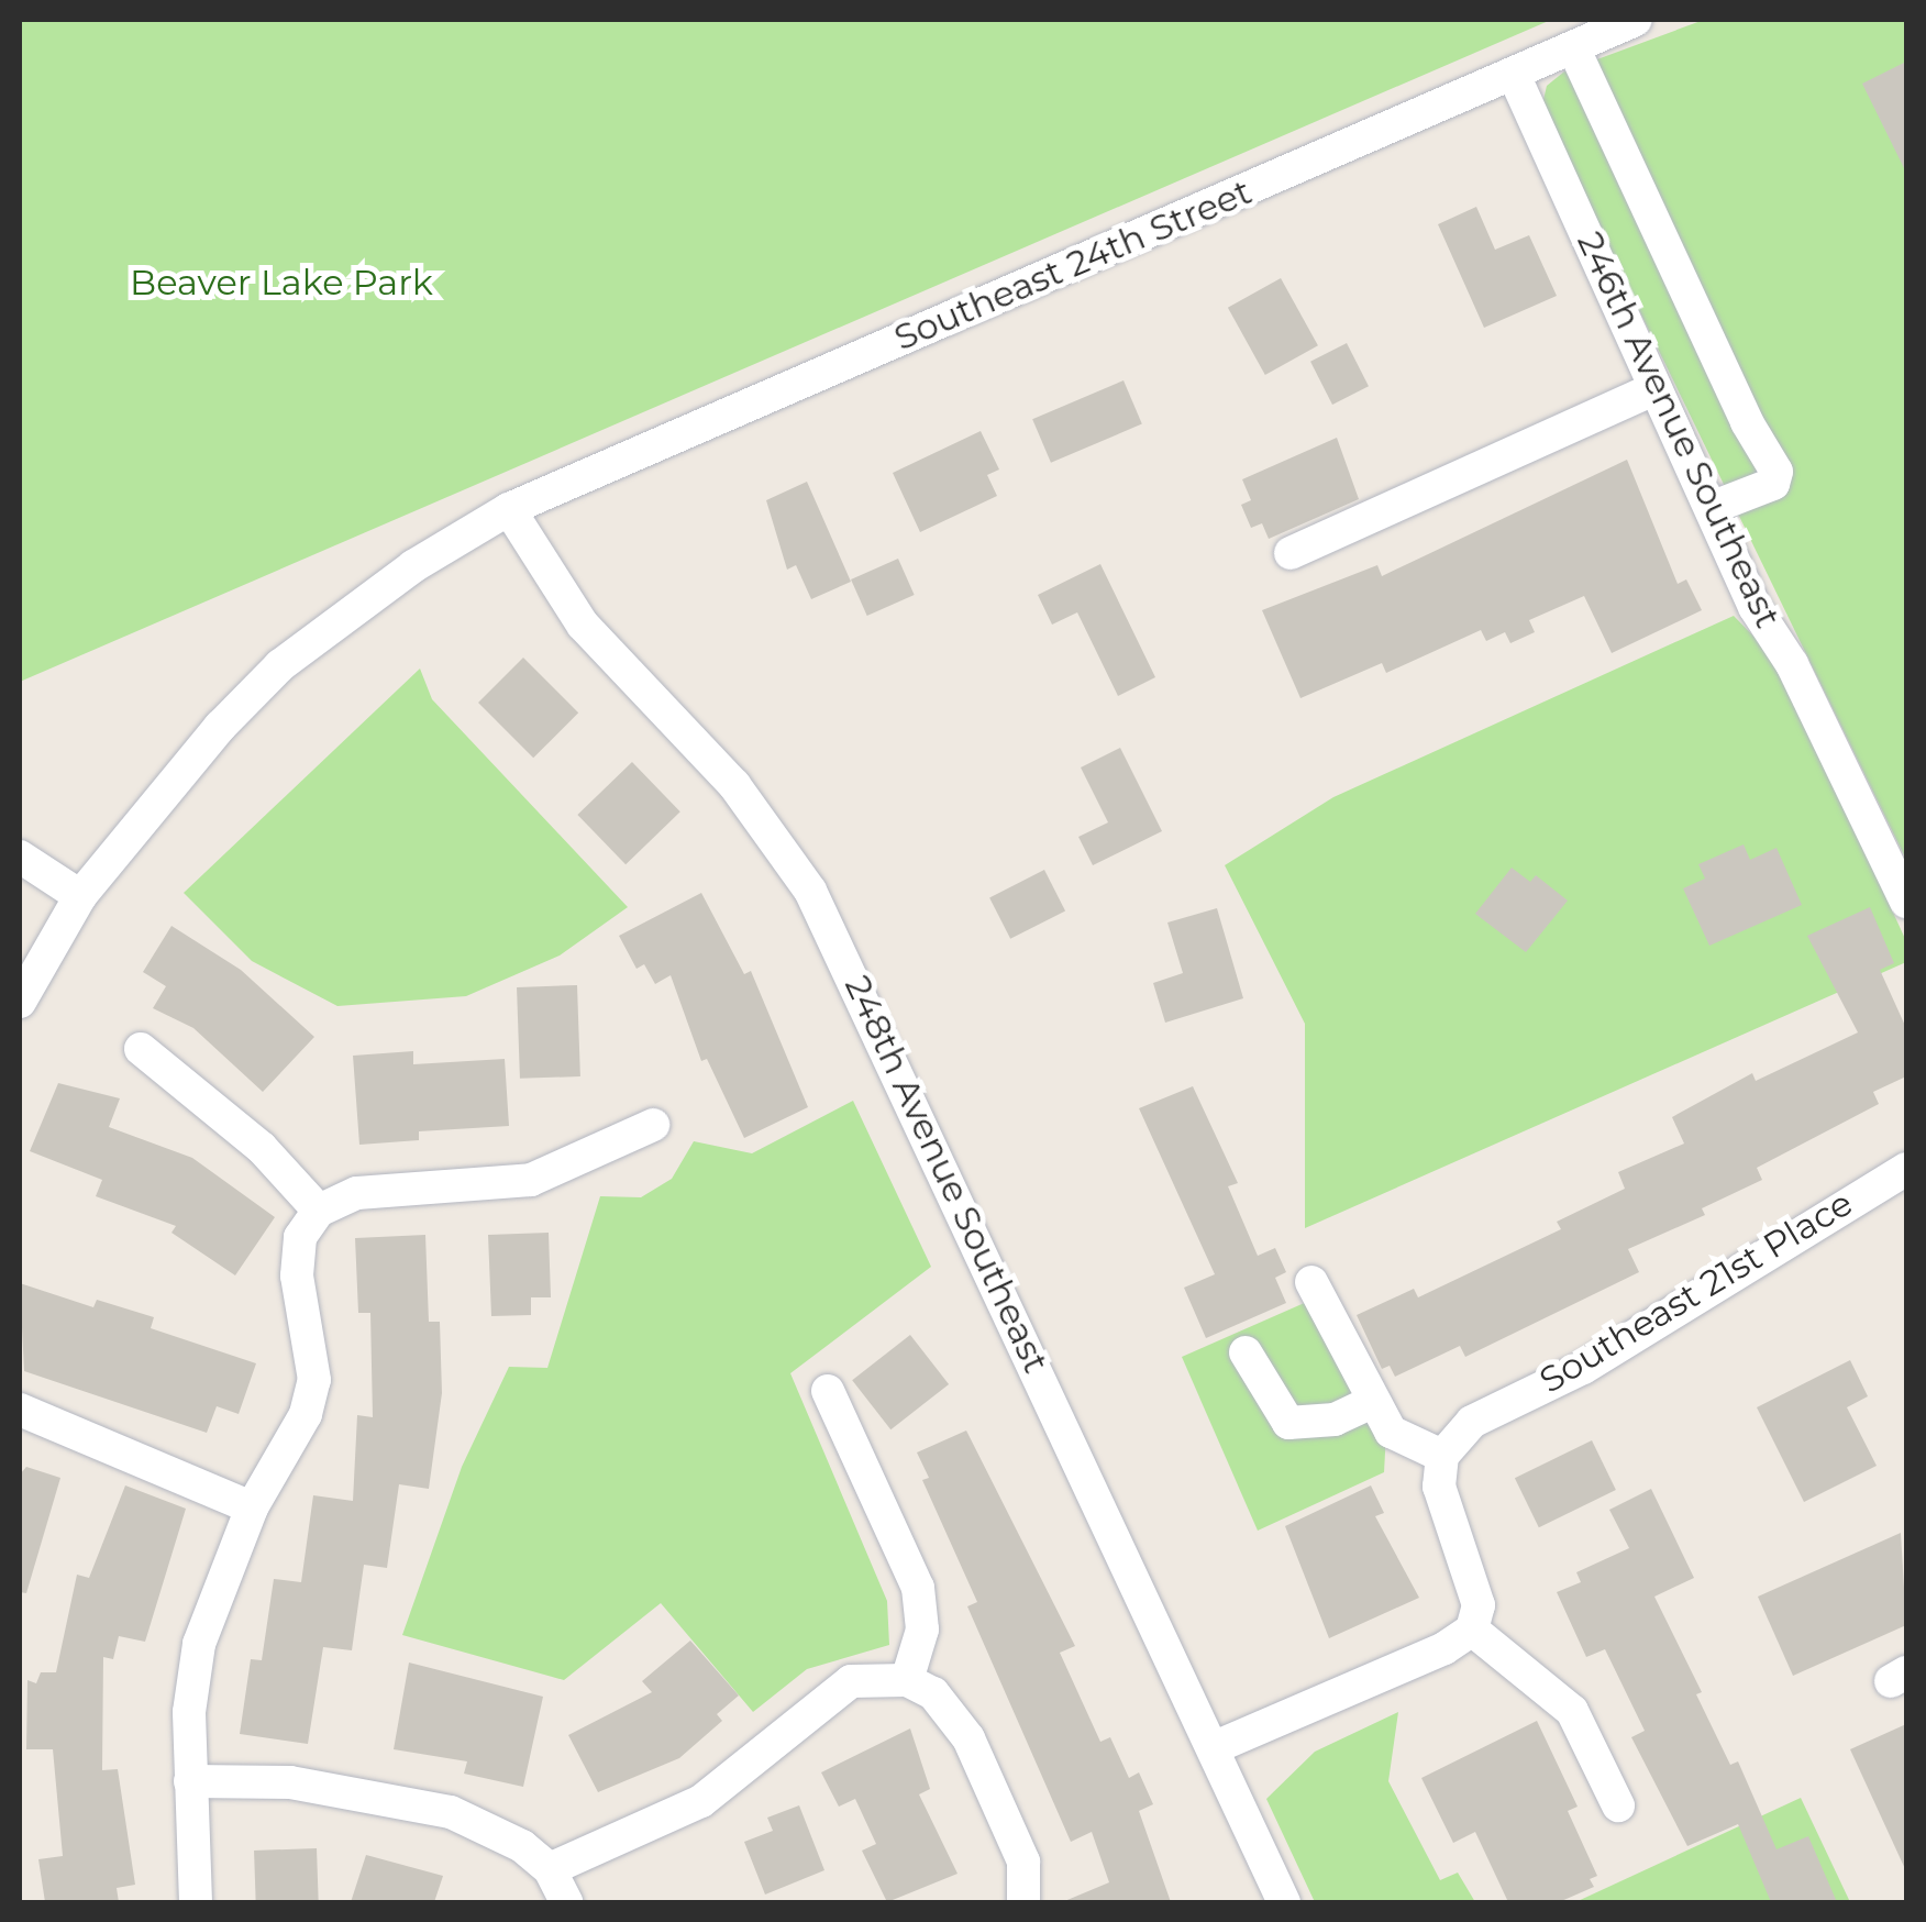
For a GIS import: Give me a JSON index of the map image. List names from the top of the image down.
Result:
{
  "streets": {
    "street": [
      "Southeast 24th Street",
      "246th Avenue Southeast",
      "248th Avenue Southeast",
      "Southeast 21st Place"
    ]
  },
  "crossings": [
    ["Southeast 24th Street", "246th Avenue Southeast"],
    ["Southeast 24th Street", "248th Avenue Southeast"]
  ],
  "parks": ["Beaver Lake Park"]
}
